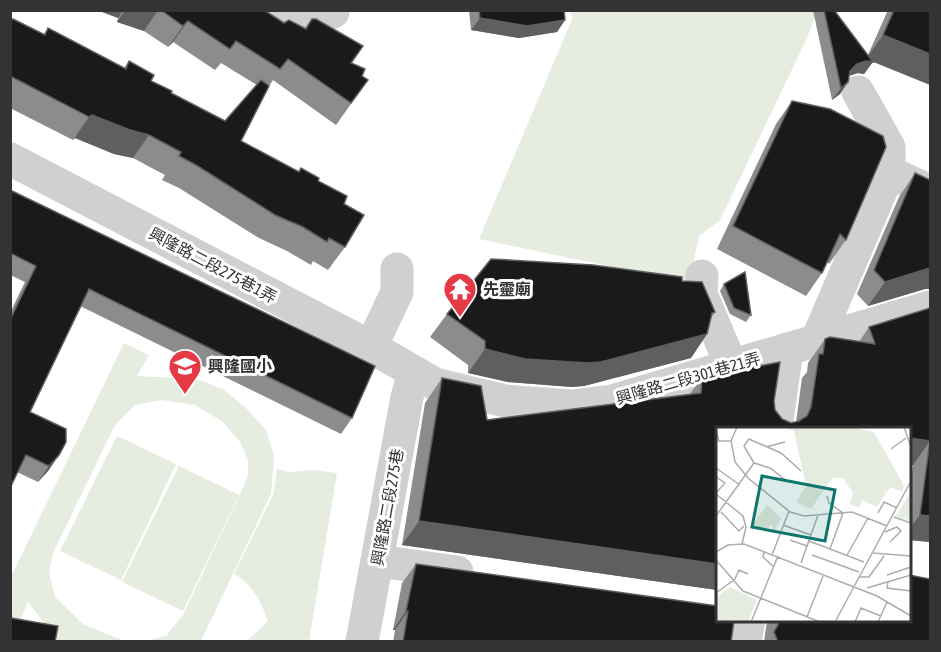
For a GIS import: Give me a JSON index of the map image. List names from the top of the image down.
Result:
{
  "streets": {
    "street": ["興隆路二段275巷1弄", "興隆路二段301巷21弄", "興隆路二段275巷"]
  },
  "crossings": [
    ["興隆路二段275巷1弄", "興隆路二段301巷21弄"],
    ["興隆路二段275巷1弄", "興隆路二段275巷"],
    ["興隆路二段301巷21弄", "興隆路二段275巷"]
  ],
  "places": {
    "temple": ["先靈廟"],
    "school or university": ["興隆國小"]
  }
}
